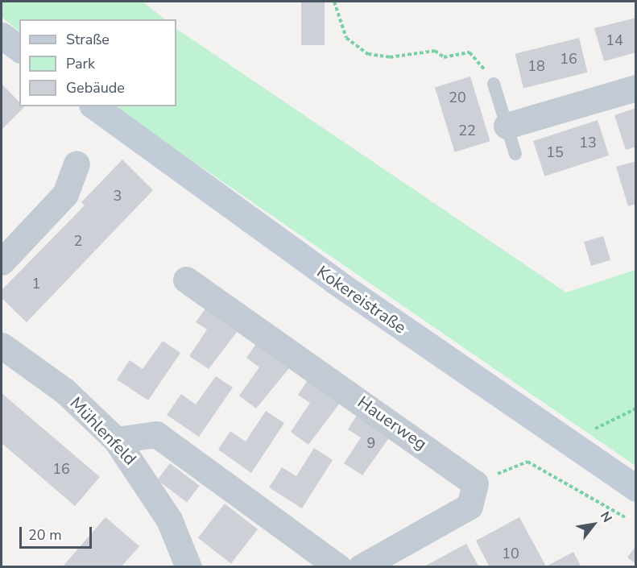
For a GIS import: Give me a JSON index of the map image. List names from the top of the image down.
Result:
{
  "streets": {
    "main road": ["Kokereistraße"],
    "street": ["Hauerweg", "Mühlenfeld"]
  },
  "house_numbers": [
    "14",
    "16",
    "18",
    "20",
    "22",
    "13",
    "15",
    "3",
    "2",
    "1",
    "9",
    "16",
    "10"
  ],
  "legend": ["Straße", "Park", "Gebäude"],
  "scale_bar": "20 m",
  "north": "top right"
}
